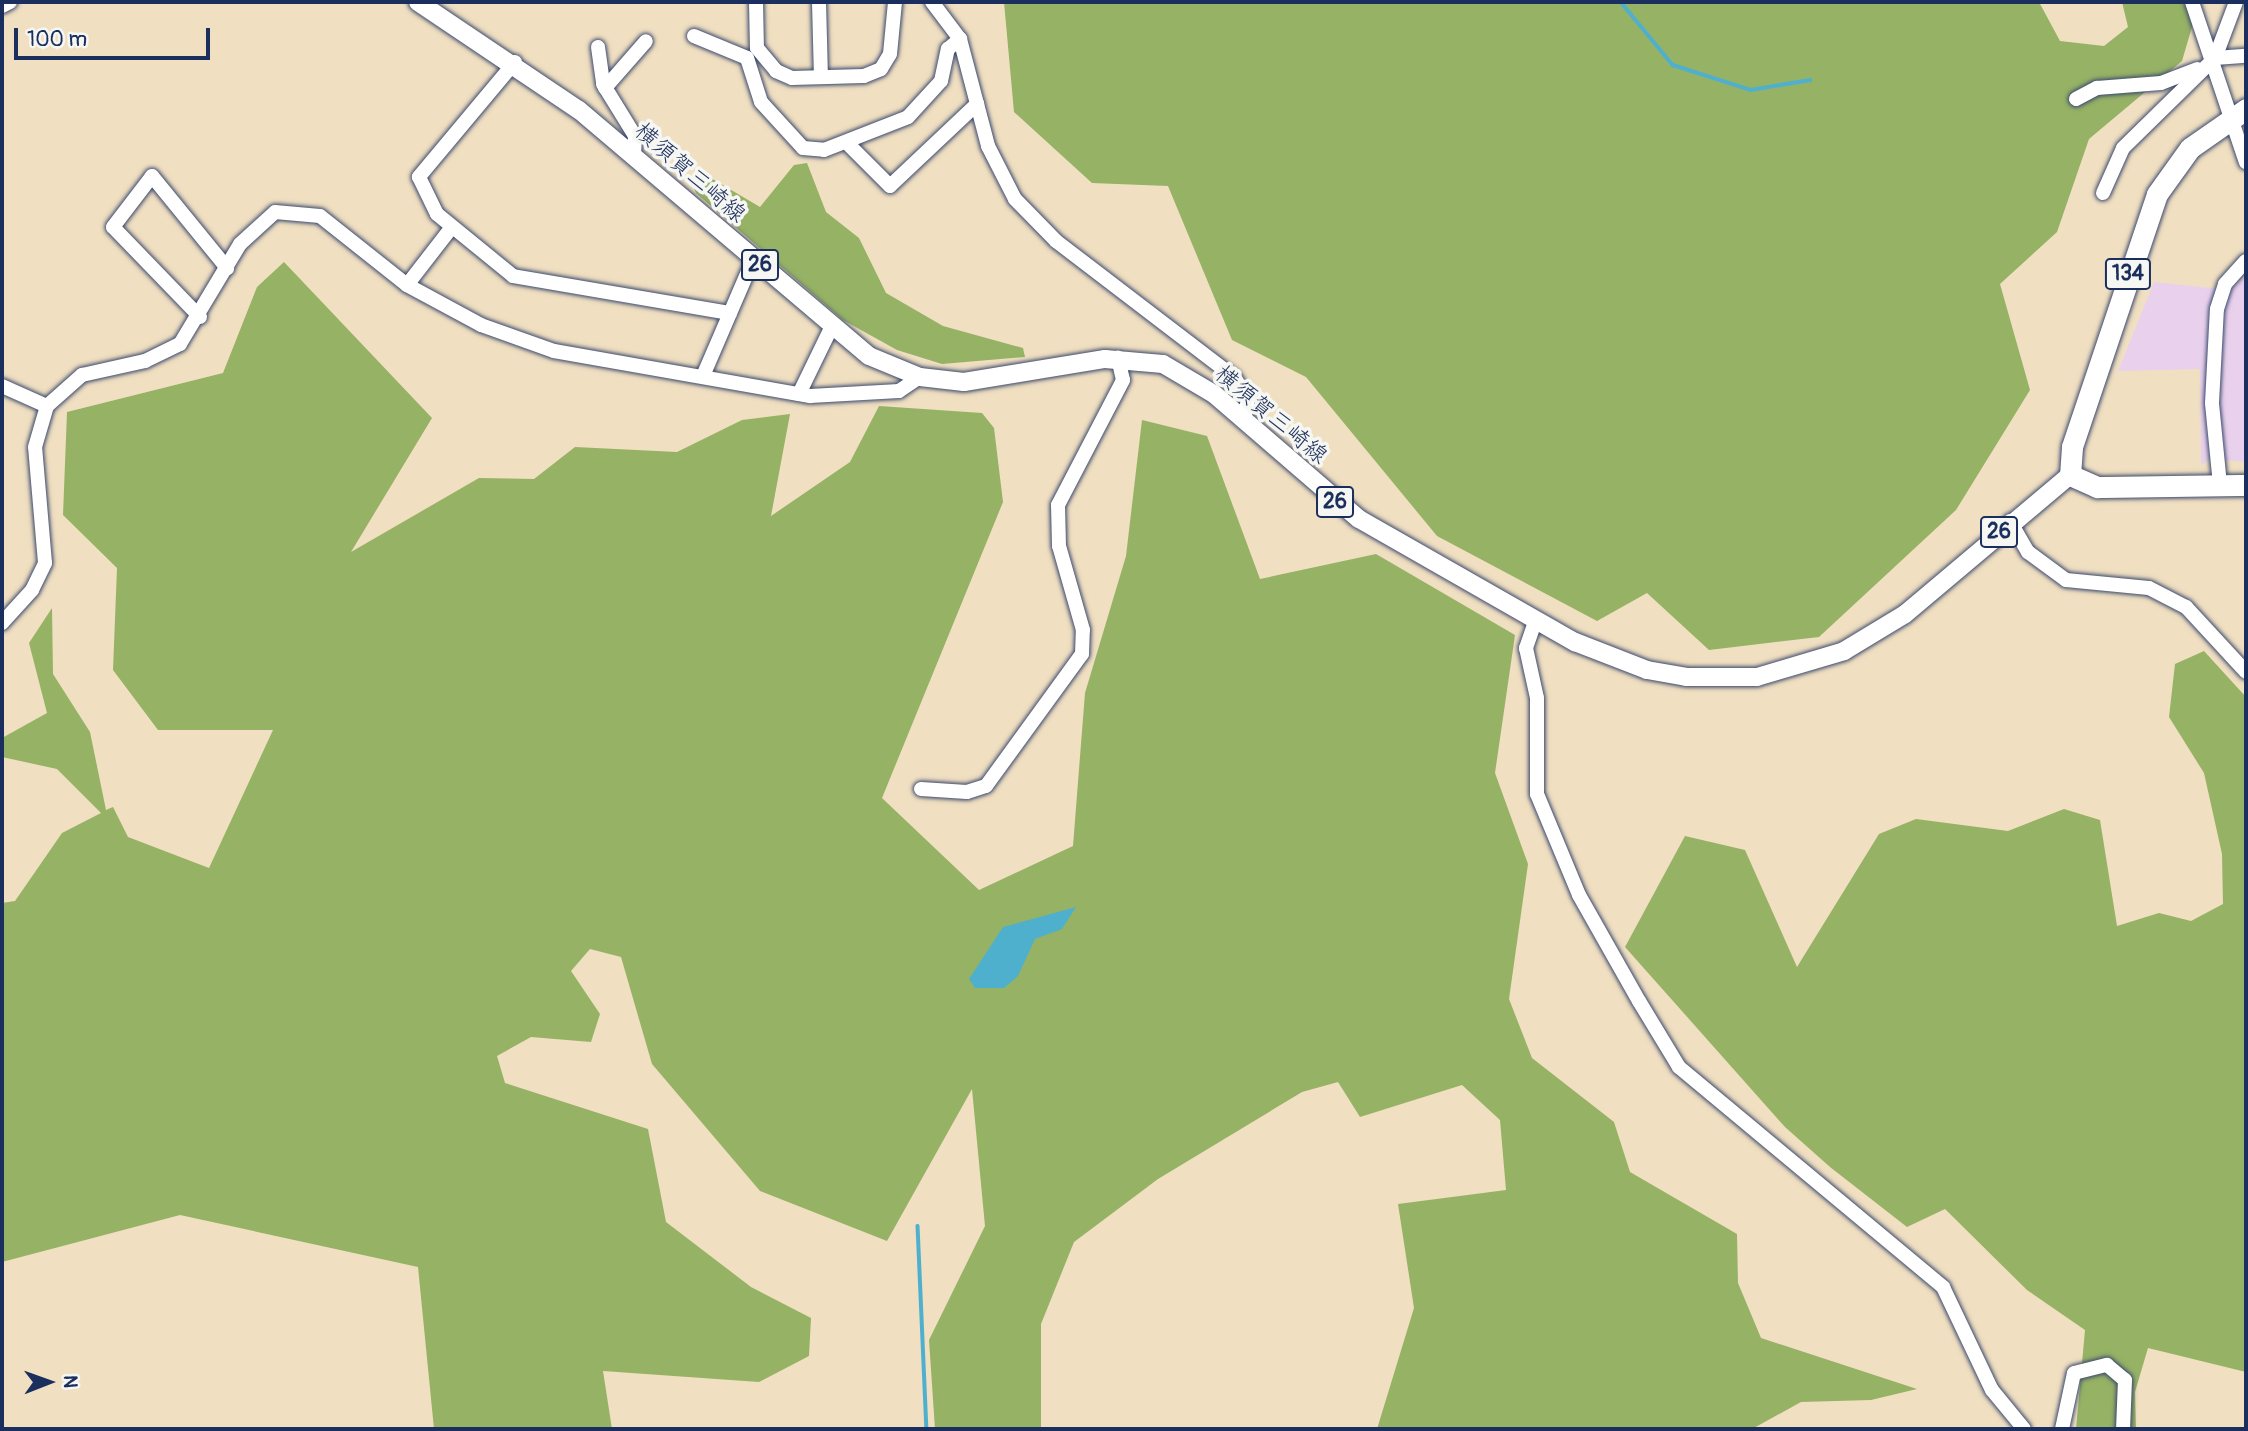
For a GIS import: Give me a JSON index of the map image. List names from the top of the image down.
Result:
{
  "streets": {
    "highway": ["134"],
    "main road": ["横須賀三崎線", "26"]
  },
  "crossings": [
    ["横須賀三崎線", "134"]
  ],
  "scale_bar": "100 m",
  "north": "right"
}
